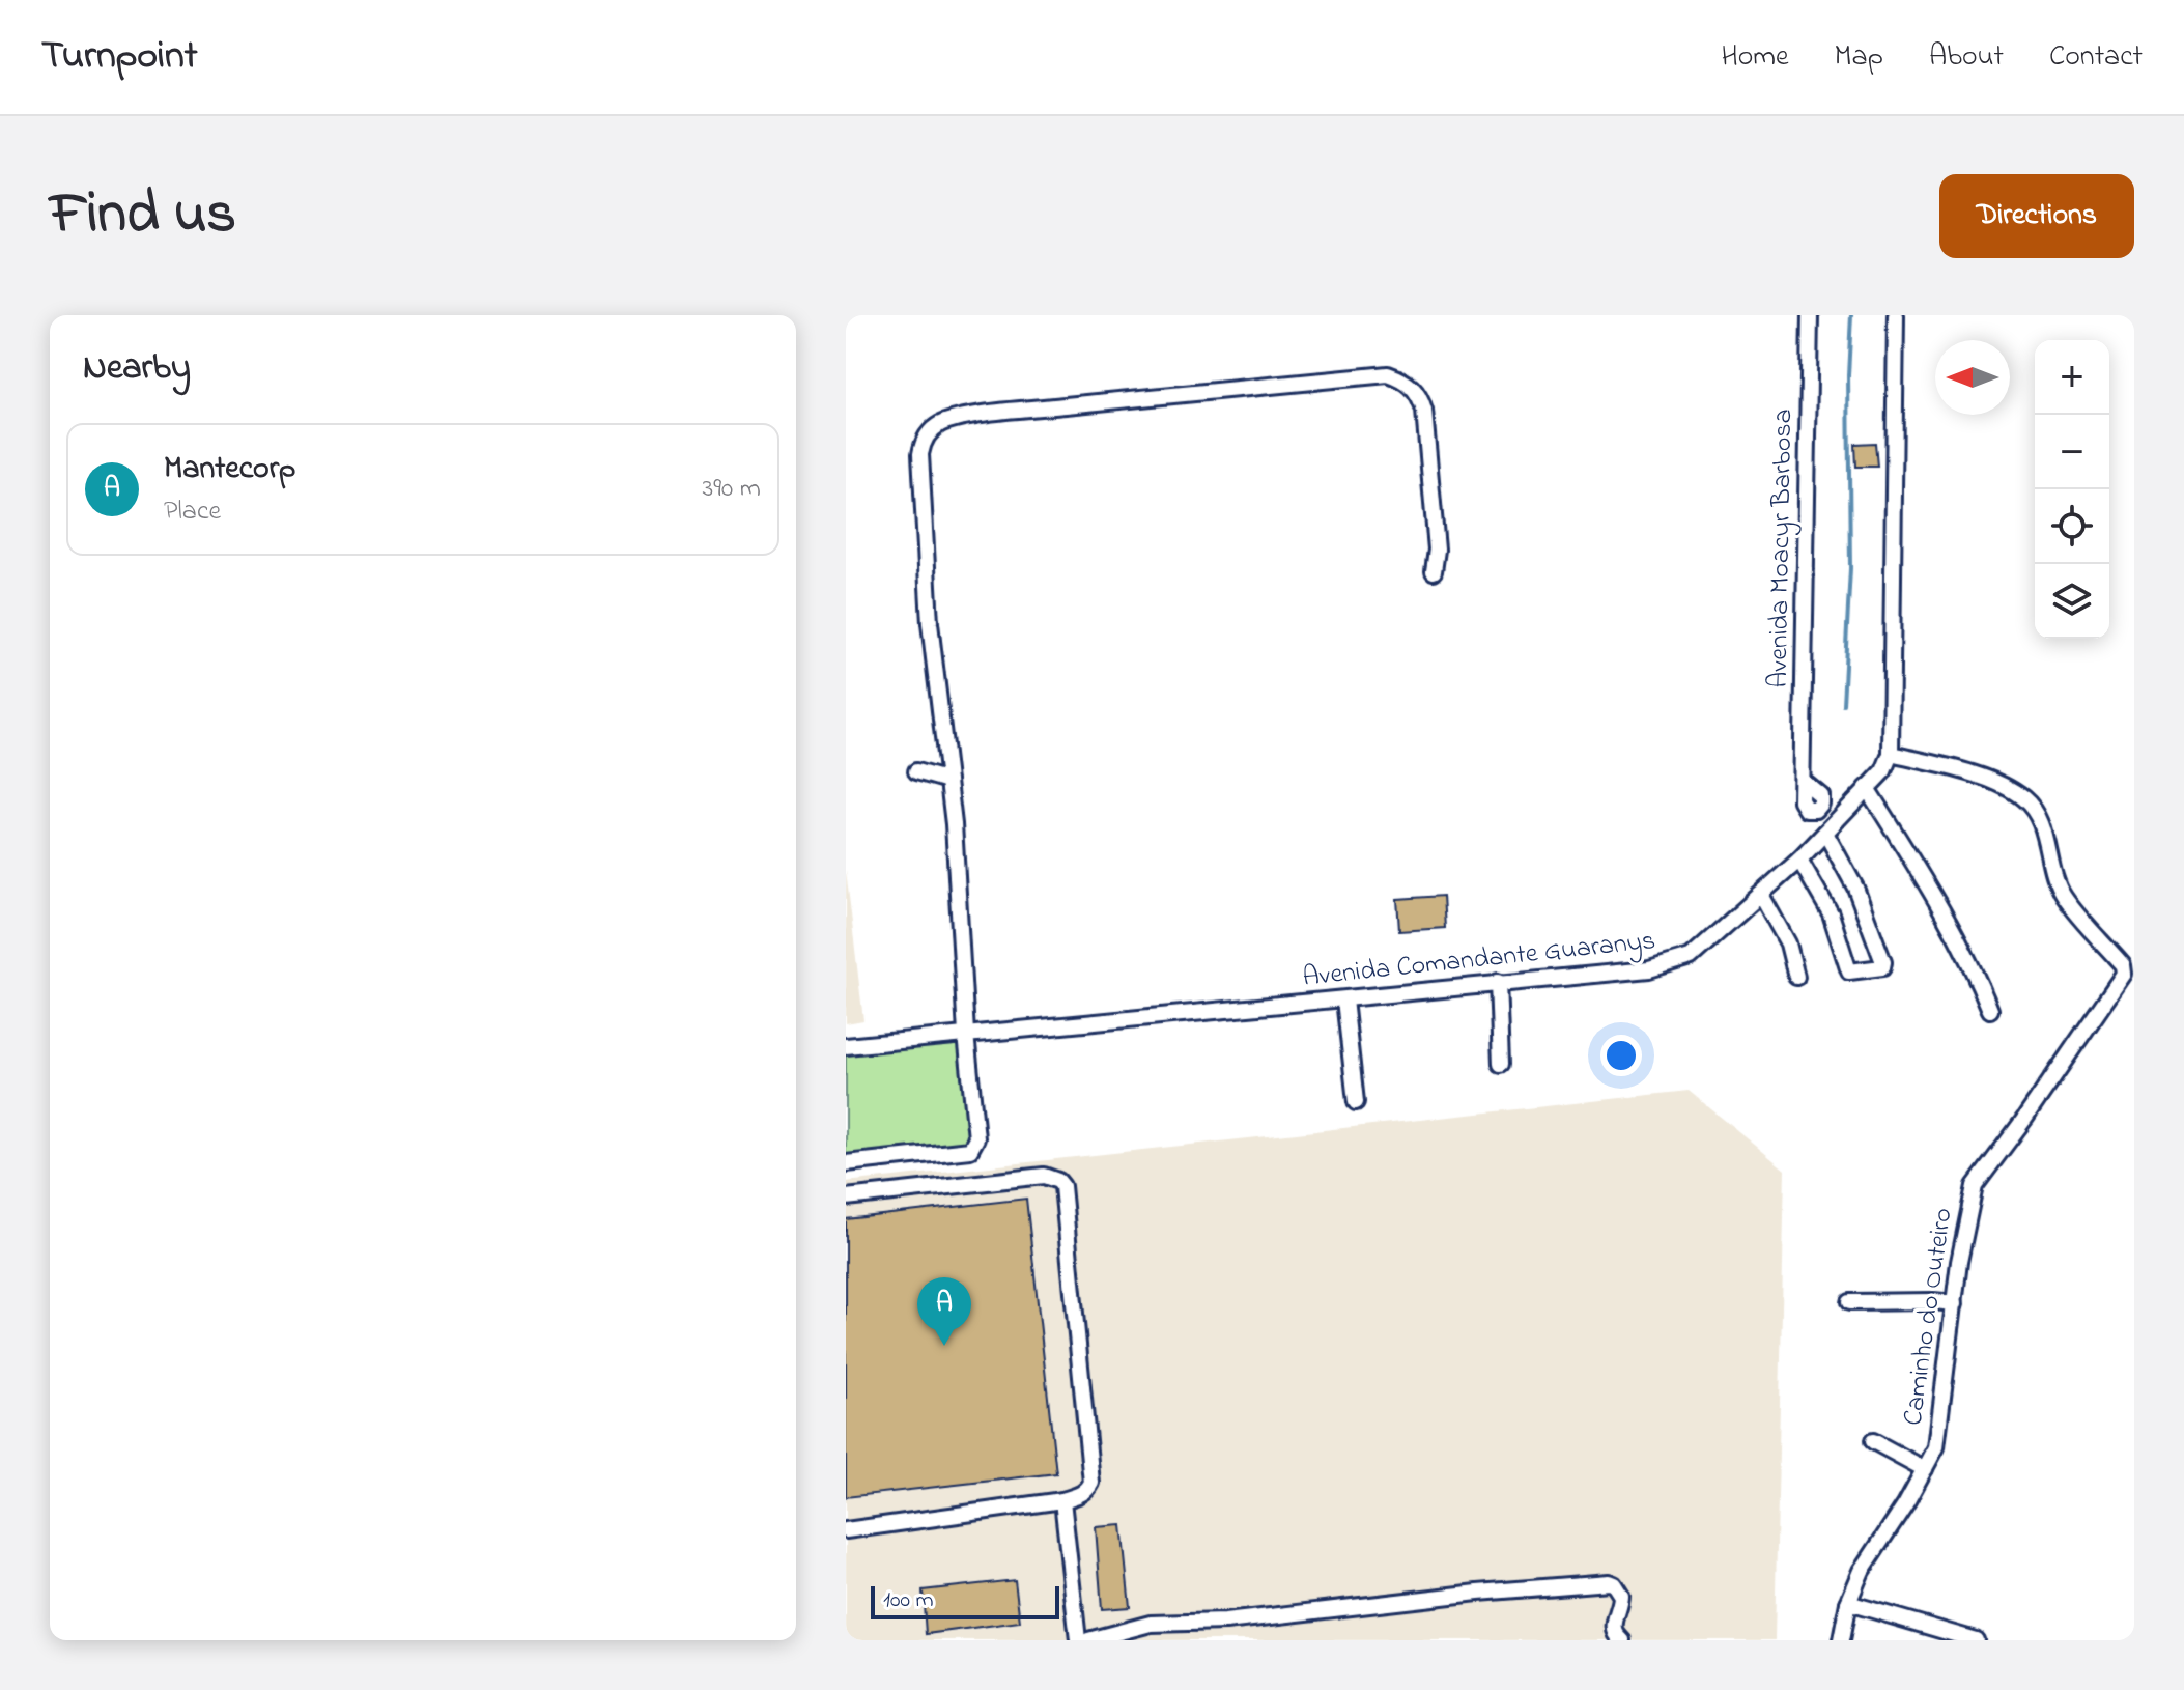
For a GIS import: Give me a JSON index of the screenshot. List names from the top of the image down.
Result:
{
  "streets": {
    "street": ["Avenida Moacyr Barbosa", "Avenida Comandante Guaranys", "Caminho do Outeiro"]
  },
  "crossings": [
    ["Avenida Comandante Guaranys", "Caminho do Outeiro"]
  ],
  "scale_bar": "100 m",
  "north": "left",
  "page": {
    "header": "Turnpoint",
    "nav": [
      "Home",
      "Map",
      "About",
      "Contact"
    ],
    "title": "Find us",
    "buttons": "Directions",
    "heading": "Nearby",
    "map_buttons": ["+", "−"],
    "list": [
      {
        "mark": "A",
        "name": "Mantecorp",
        "note": "Place",
        "value": "390 m"
      }
    ],
    "pins": "A",
    "scale": "100 m"
  }
}
